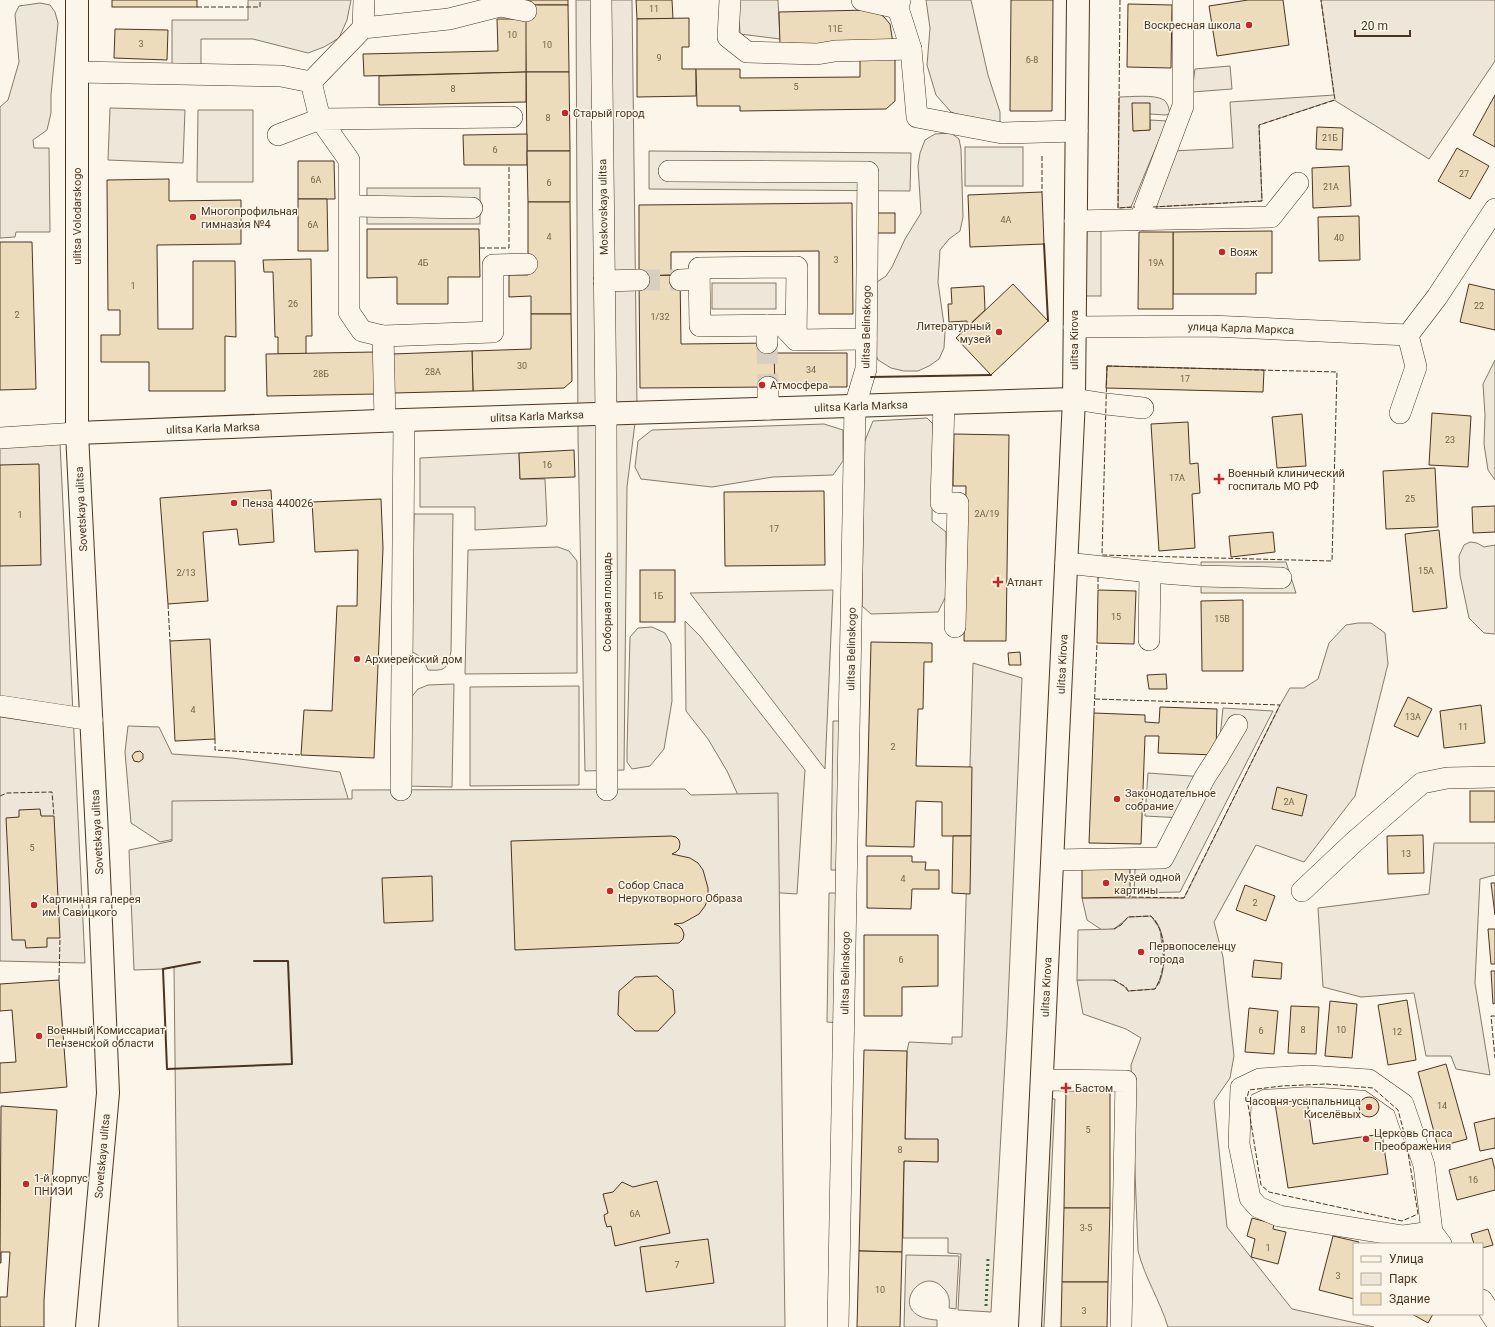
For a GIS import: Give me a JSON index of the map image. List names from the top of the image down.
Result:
{
  "streets": {
    "main road": [
      "ulitsa Volodarskogo",
      "ulitsa Kirova",
      "ulitsa Karla Marksa",
      "Sovetskaya ulitsa"
    ],
    "street": [
      "Moskovskaya ulitsa",
      "ulitsa Belinskogo",
      "улица Карла Маркса",
      "Соборная площадь"
    ]
  },
  "crossings": [
    ["Moskovskaya ulitsa", "ulitsa Karla Marksa"],
    ["Moskovskaya ulitsa", "Соборная площадь"],
    ["ulitsa Volodarskogo", "ulitsa Karla Marksa"],
    ["ulitsa Volodarskogo", "Sovetskaya ulitsa"],
    ["ulitsa Belinskogo", "ulitsa Karla Marksa"],
    ["улица Карла Маркса", "ulitsa Kirova"],
    ["ulitsa Kirova", "ulitsa Karla Marksa"],
    ["ulitsa Karla Marksa", "Sovetskaya ulitsa"],
    ["ulitsa Karla Marksa", "Соборная площадь"]
  ],
  "places": {
    "other": [
      "Воскресная школа",
      "Старый город",
      "Многопрофильная гимназия №4",
      "Вояж",
      "Литературный музей",
      "Атмосфера",
      "Пенза 440026",
      "Архиерейский дом",
      "Законодательное собрание",
      "Музей одной картины",
      "Собор Спаса Нерукотворного Образа",
      "Картинная галерея им. Савицкого",
      "Первопоселенцу города",
      "Военный Комиссариат Пензенской области",
      "Часовня-усыпальница Киселёвых",
      "Церковь Спаса Преображения",
      "1-й корпус ПНИЭИ"
    ],
    "health": ["Военный клинический госпиталь МО РФ", "Атлант", "Бастом"]
  },
  "house_numbers": [
    "11",
    "11Е",
    "10",
    "3",
    "10",
    "9",
    "6-8",
    "5",
    "8",
    "8",
    "21Б",
    "6",
    "27",
    "6А",
    "6",
    "21А",
    "4А",
    "6А",
    "4",
    "40",
    "3",
    "4Б",
    "19А",
    "1",
    "26",
    "22",
    "2",
    "1/32",
    "30",
    "34",
    "28А",
    "28Б",
    "17",
    "23",
    "16",
    "17А",
    "25",
    "2А/19",
    "1",
    "17",
    "15А",
    "2/13",
    "1Б",
    "15",
    "15В",
    "4",
    "13А",
    "11",
    "2",
    "2А",
    "5",
    "13",
    "4",
    "2",
    "6",
    "8",
    "10",
    "6",
    "12",
    "14",
    "5",
    "8",
    "16",
    "6А",
    "3-5",
    "1",
    "7",
    "3",
    "10",
    "3"
  ],
  "legend": ["Улица", "Парк", "Здание"],
  "scale_bar": "20 m"
}
